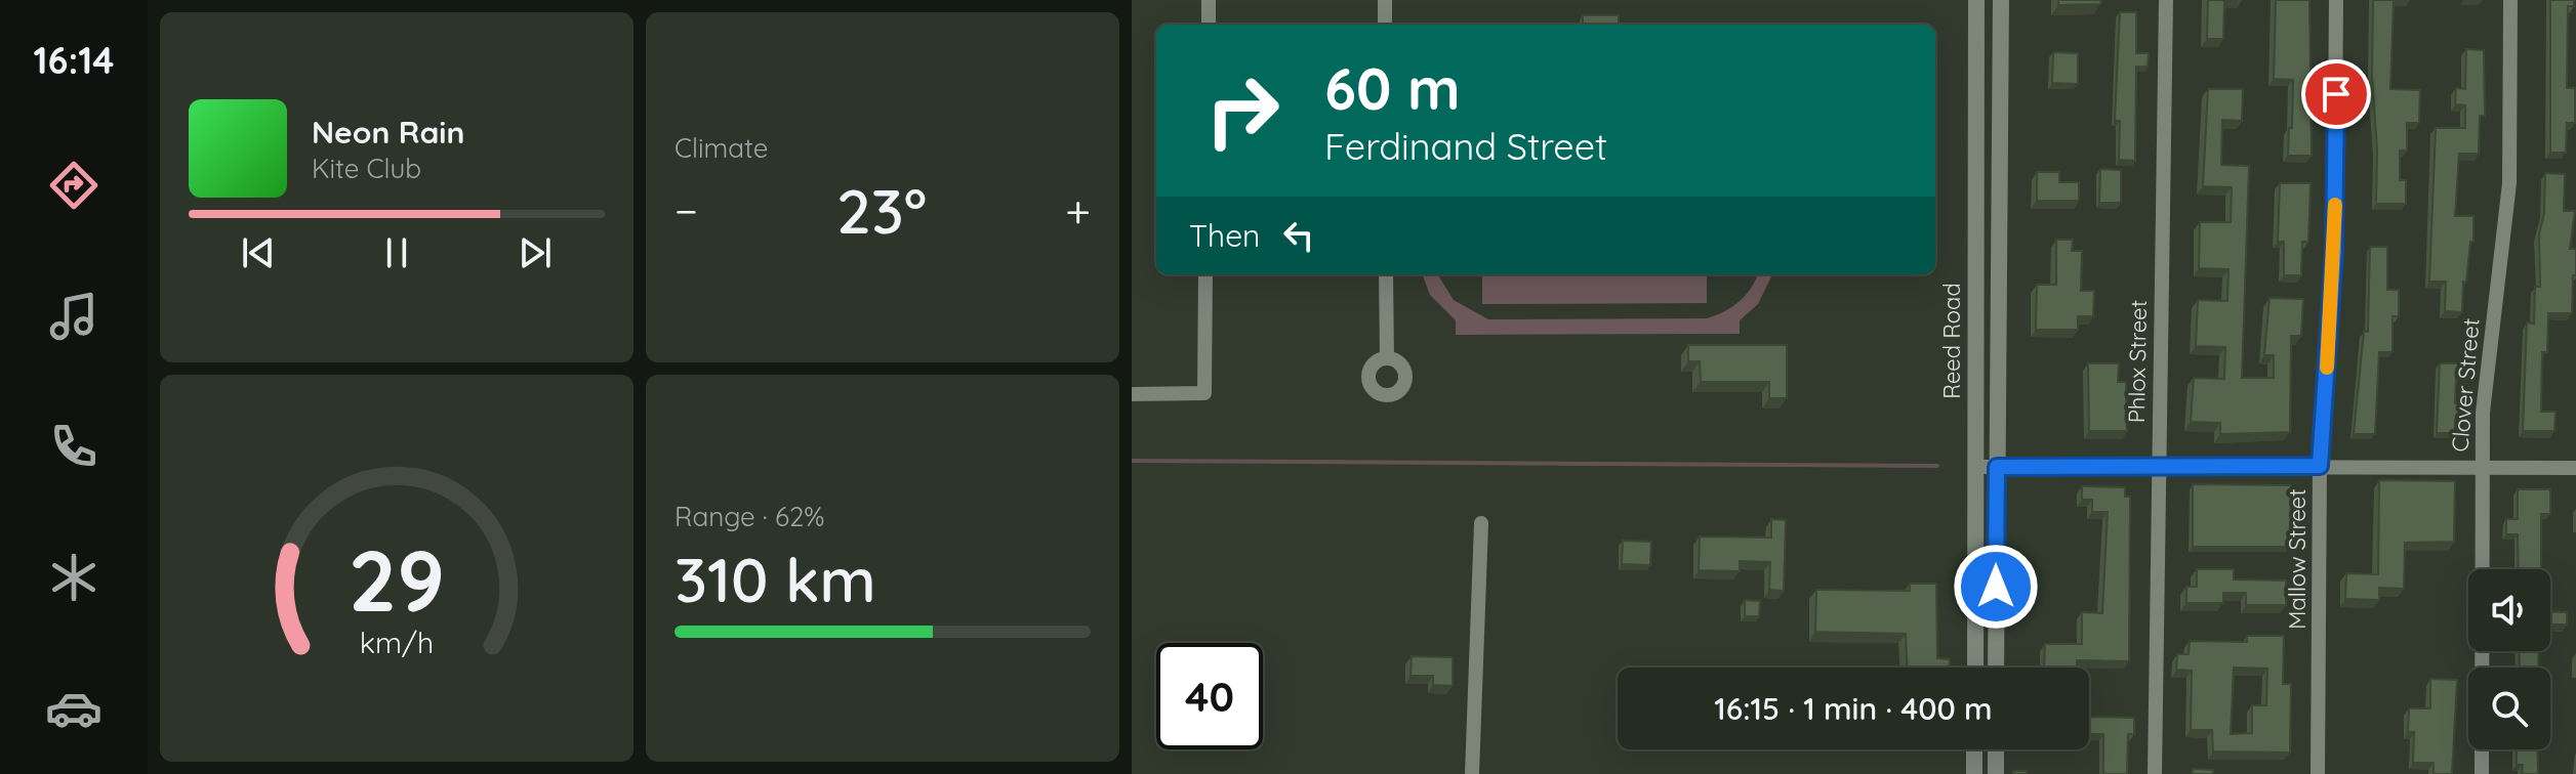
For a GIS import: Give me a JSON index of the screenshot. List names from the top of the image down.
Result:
{
  "streets": {
    "street": [
      "Reed Road",
      "Phlox Street",
      "Clover Street",
      "Mallow Street"
    ]
  },
  "page": {
    "tabs": "16:14",
    "tile": [
      "Climate",
      ["Range · 62%", "310 km"]
    ],
    "turn": ["60 m", "Ferdinand Street"],
    "song": ["Neon Rain", "Kite Club"],
    "heat": ["−", "23°", "+"],
    "then": "Then",
    "limit": "40",
    "trip": "16:15 · 1 min · 400 m",
    "gauge": ["29", "km/h"]
  }
}
